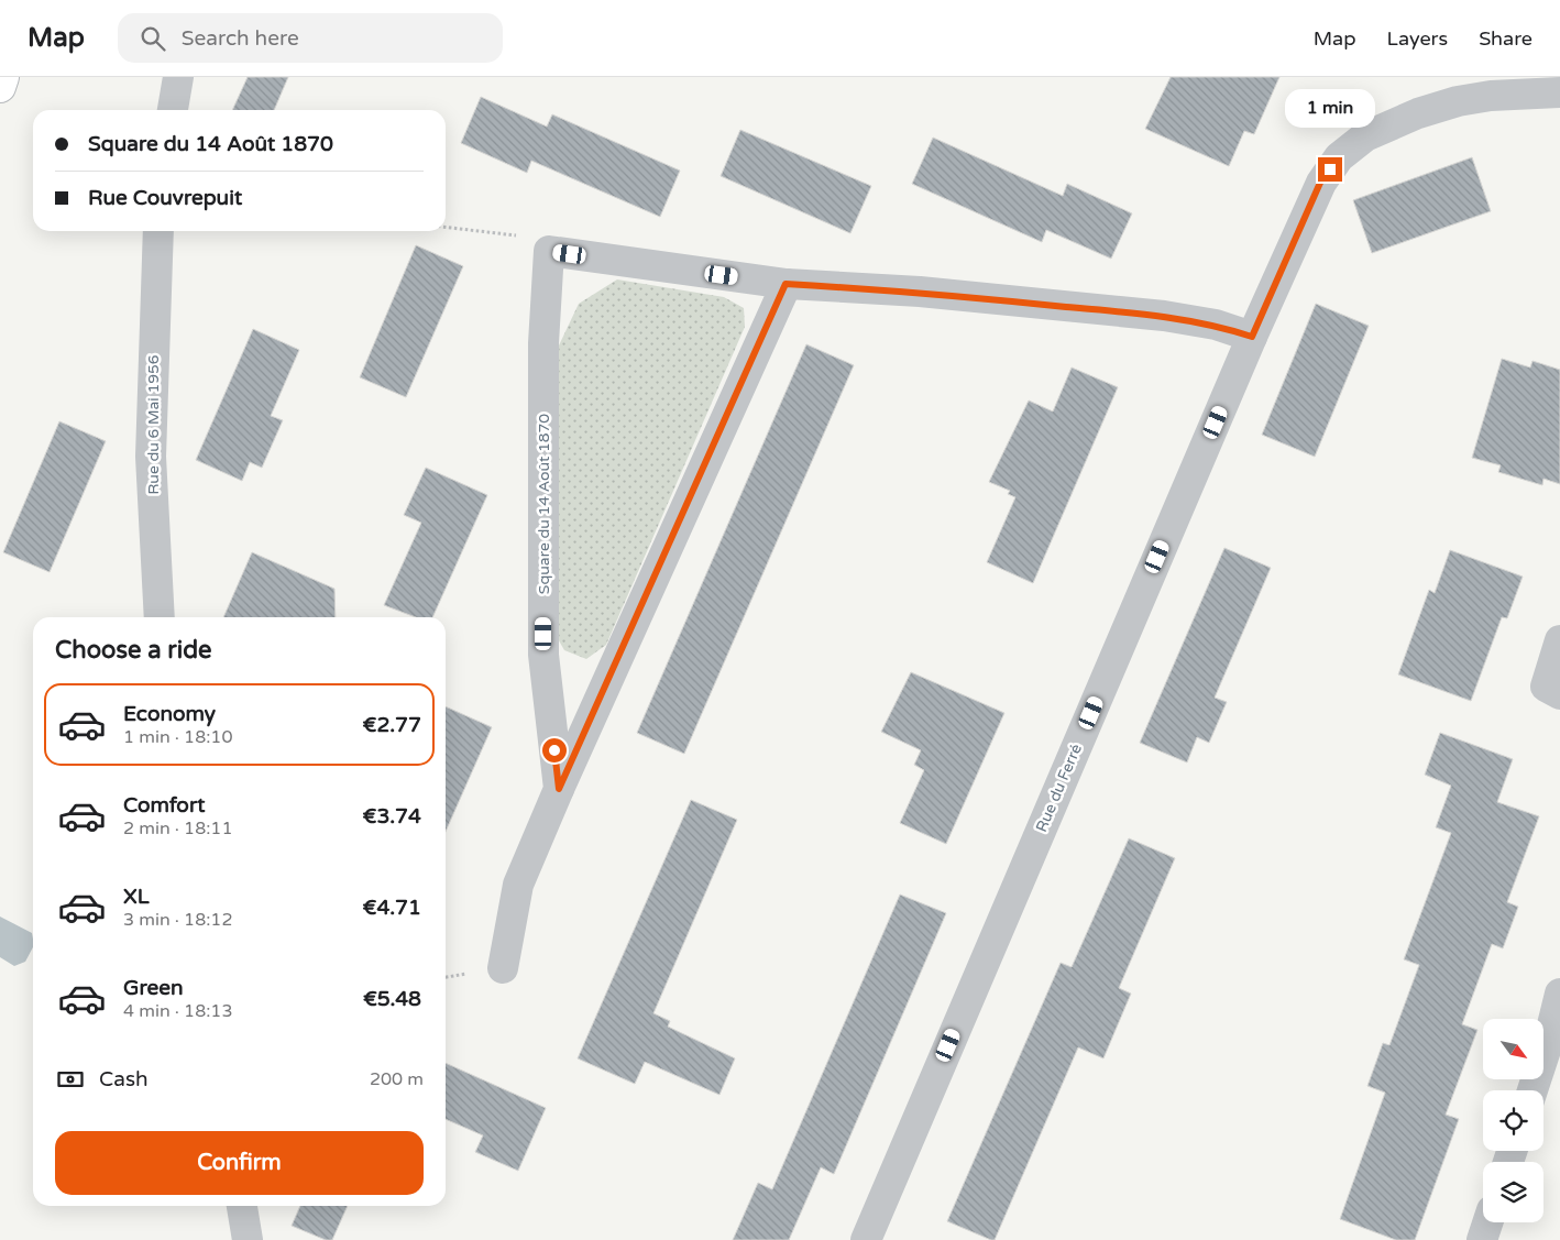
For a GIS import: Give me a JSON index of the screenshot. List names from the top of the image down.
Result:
{
  "streets": {
    "street": ["Rue du 6 Mai 1956", "Square du 14 Août 1870", "Rue du Ferré"]
  },
  "north": "bottom right",
  "page": {
    "header": "Map",
    "search": "Search here",
    "nav": ["Map", "Layers", "Share"],
    "bubble": "1 min",
    "banner": ["Square du 14 Août 1870", "Rue Couvrepuit"],
    "heading": "Choose a ride",
    "list": [
      {
        "name": "Economy",
        "note": "1 min · 18:10",
        "value": "€2.77"
      },
      {
        "name": "Comfort",
        "note": "2 min · 18:11",
        "value": "€3.74"
      },
      {
        "name": "XL",
        "note": "3 min · 18:12",
        "value": "€4.71"
      },
      {
        "name": "Green",
        "note": "4 min · 18:13",
        "value": "€5.48"
      }
    ],
    "pay": ["Cash", "200 m"],
    "buttons": "Confirm"
  }
}
